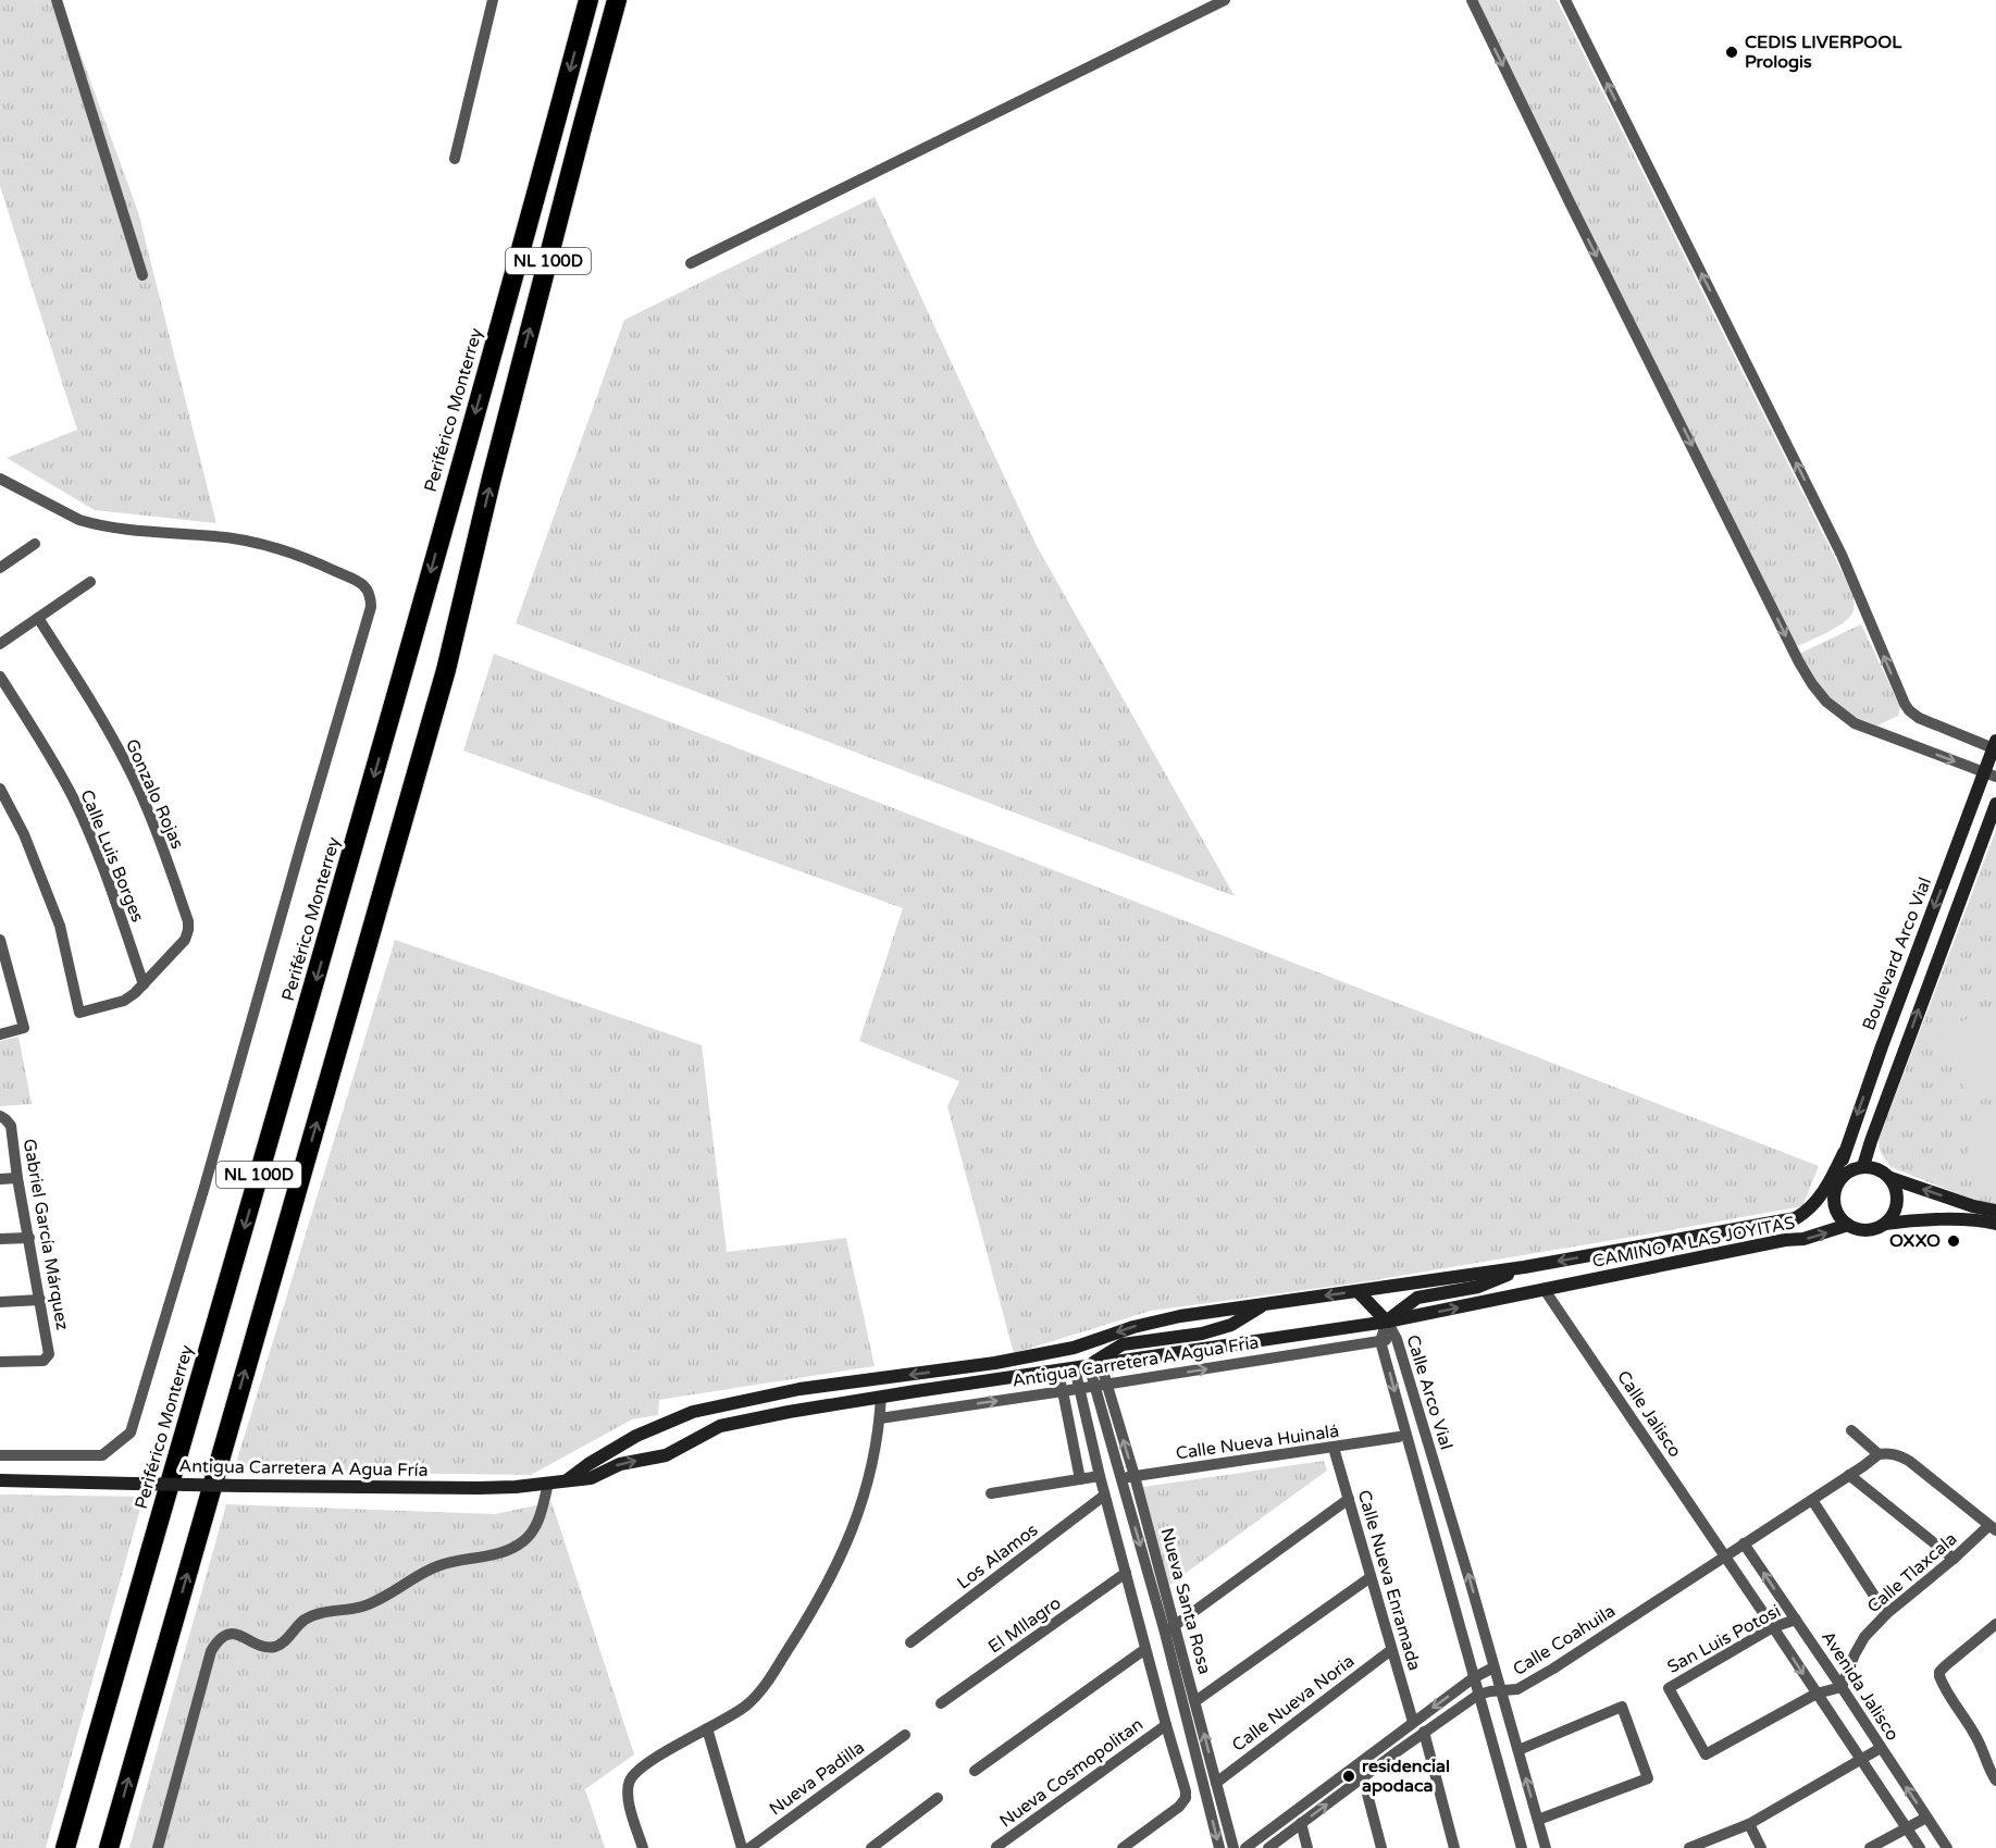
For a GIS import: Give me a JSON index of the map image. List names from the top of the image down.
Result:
{
  "streets": {
    "highway": ["NL 100D", "Periférico Monterrey"],
    "street": [
      "Gonzalo Rojas",
      "Calle Luis Borges",
      "Boulevard Arco Vial",
      "Gabriel García Márquez",
      "CAMINO A LAS JOYITAS",
      "Antigua Carretera A Agua Fría",
      "Calle Arco Vial",
      "Calle Jalisco",
      "Calle Nueva Huinalá",
      "Los Alamos",
      "Calle Tlaxcala",
      "Calle Nueva Enramada",
      "Nueva Santa Rosa",
      "El MIlagro",
      "San Luis Potosi",
      "Calle Coahuila",
      "Avenida Jalisco",
      "Calle Nueva Noria",
      "Nueva Cosmopolitan",
      "Nueva Padilla"
    ]
  },
  "crossings": [
    ["Gonzalo Rojas", "Calle Luis Borges"],
    ["Boulevard Arco Vial", "CAMINO A LAS JOYITAS"],
    ["CAMINO A LAS JOYITAS", "Calle Jalisco"],
    ["Antigua Carretera A Agua Fría", "Calle Arco Vial"],
    ["Antigua Carretera A Agua Fría", "Nueva Santa Rosa"],
    ["Calle Arco Vial", "Calle Nueva Huinalá"],
    ["Calle Arco Vial", "Calle Coahuila"],
    ["Calle Jalisco", "Calle Coahuila"],
    ["Calle Nueva Huinalá", "Calle Nueva Enramada"],
    ["Calle Nueva Huinalá", "Nueva Santa Rosa"],
    ["Calle Tlaxcala", "Avenida Jalisco"],
    ["Calle Nueva Enramada", "Calle Coahuila"],
    ["Calle Nueva Enramada", "Calle Nueva Noria"],
    ["Nueva Santa Rosa", "Calle Nueva Noria"],
    ["San Luis Potosi", "Avenida Jalisco"],
    ["Calle Coahuila", "Avenida Jalisco"]
  ],
  "places": ["CEDIS LIVERPOOL Prologis", "OXXO", "residencial apodaca"]
}
